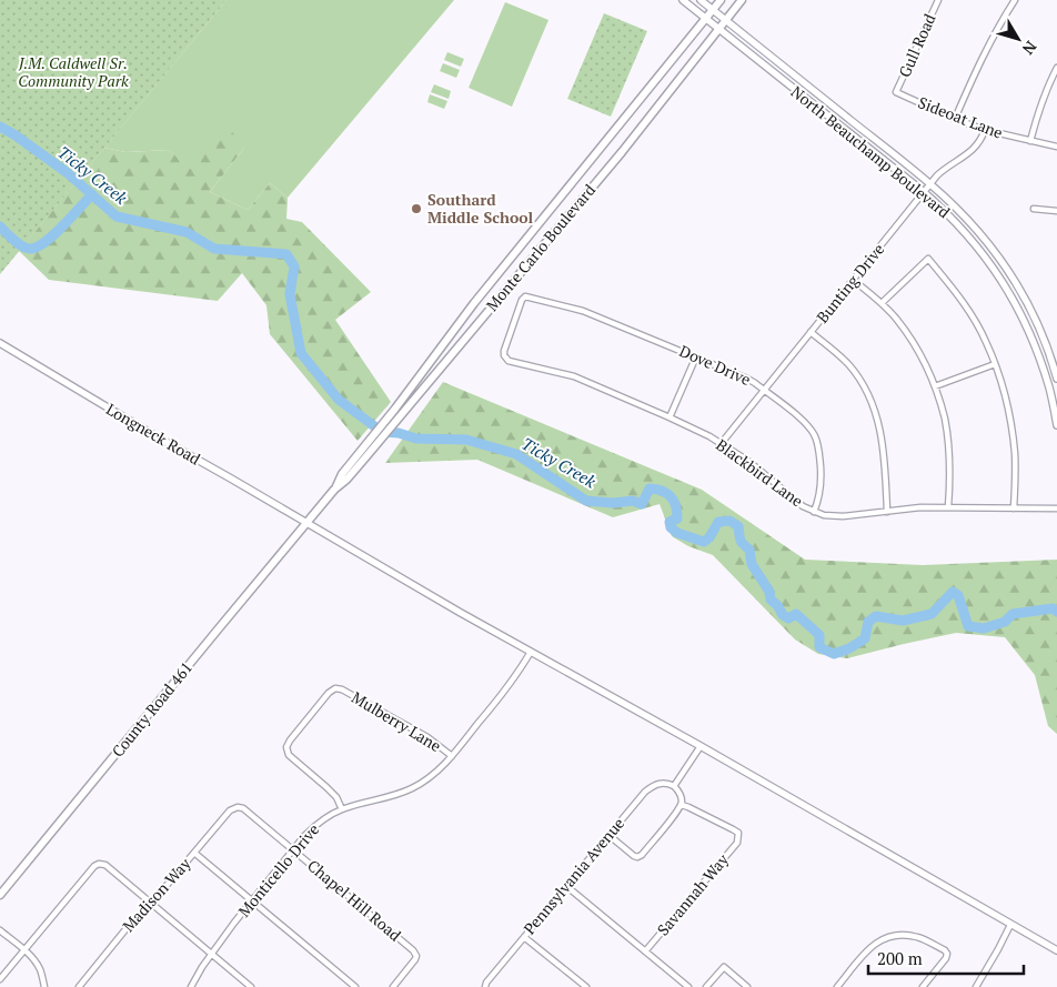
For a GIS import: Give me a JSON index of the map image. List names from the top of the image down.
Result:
{
  "streets": {
    "main road": ["Monte Carlo Boulevard", "County Road 461"],
    "street": [
      "Gull Road",
      "Sideoat Lane",
      "North Beauchamp Boulevard",
      "Bunting Drive",
      "Dove Drive",
      "Longneck Road",
      "Blackbird Lane",
      "Mulberry Lane",
      "Monticello Drive",
      "Pennsylvania Avenue",
      "Madison Way",
      "Savannah Way",
      "Chapel Hill Road"
    ]
  },
  "crossings": [
    ["Gull Road", "Sideoat Lane"],
    ["Sideoat Lane", "Bunting Drive"],
    ["North Beauchamp Boulevard", "Monte Carlo Boulevard"],
    ["North Beauchamp Boulevard", "Bunting Drive"],
    ["Monte Carlo Boulevard", "Longneck Road"],
    ["Monte Carlo Boulevard", "County Road 461"],
    ["Bunting Drive", "Dove Drive"],
    ["Bunting Drive", "Blackbird Lane"],
    ["Dove Drive", "Blackbird Lane"],
    ["Longneck Road", "County Road 461"],
    ["Longneck Road", "Monticello Drive"],
    ["Mulberry Lane", "Monticello Drive"],
    ["Monticello Drive", "Chapel Hill Road"],
    ["Madison Way", "Chapel Hill Road"]
  ],
  "water": ["Ticky Creek"],
  "parks": ["J.M. Caldwell Sr. Community Park"],
  "places": ["Southard Middle School"],
  "scale_bar": "200 m",
  "north": "bottom right"
}
